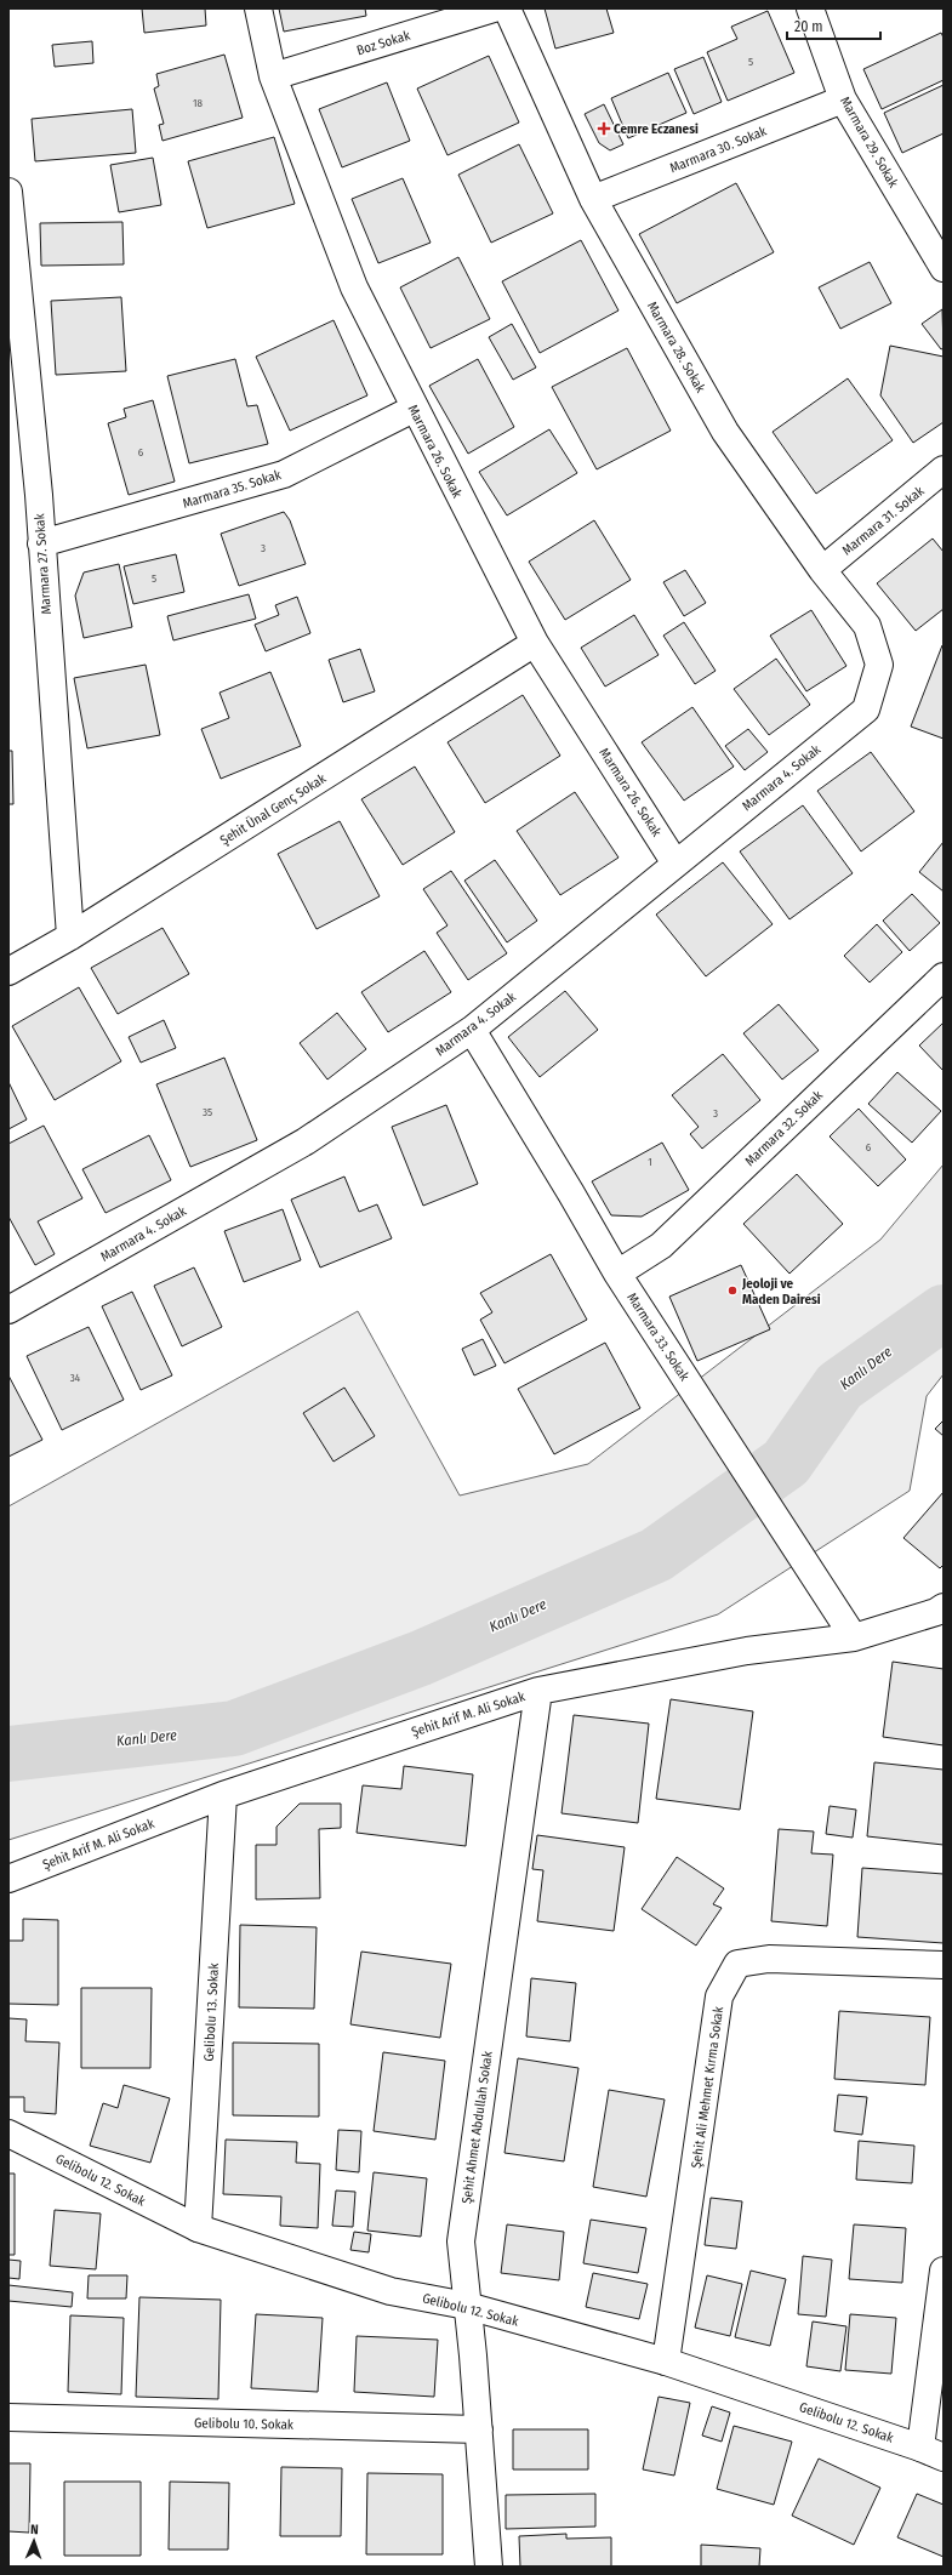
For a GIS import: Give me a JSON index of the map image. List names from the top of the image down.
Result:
{
  "streets": {
    "street": [
      "Boz Sokak",
      "Marmara 29. Sokak",
      "Marmara 30. Sokak",
      "Marmara 28. Sokak",
      "Marmara 26. Sokak",
      "Marmara 35. Sokak",
      "Marmara 31. Sokak",
      "Marmara 27. Sokak",
      "Marmara 4. Sokak",
      "Şehit Ünal Genç Sokak",
      "Marmara 32. Sokak",
      "Marmara 33. Sokak",
      "Şehit Arif M. Ali Sokak",
      "Gelibolu 13. Sokak",
      "Şehit Ali Mehmet Kırma Sokak",
      "Şehit Ahmet Abdullah Sokak",
      "Gelibolu 12. Sokak",
      "Gelibolu 10. Sokak"
    ]
  },
  "crossings": [
    ["Boz Sokak", "Marmara 26. Sokak"],
    ["Marmara 29. Sokak", "Marmara 30. Sokak"],
    ["Marmara 30. Sokak", "Marmara 28. Sokak"],
    ["Marmara 28. Sokak", "Marmara 31. Sokak"],
    ["Marmara 28. Sokak", "Marmara 4. Sokak"],
    ["Marmara 26. Sokak", "Marmara 35. Sokak"],
    ["Marmara 26. Sokak", "Marmara 4. Sokak"],
    ["Marmara 26. Sokak", "Şehit Ünal Genç Sokak"],
    ["Marmara 35. Sokak", "Marmara 27. Sokak"],
    ["Marmara 27. Sokak", "Şehit Ünal Genç Sokak"],
    ["Marmara 4. Sokak", "Marmara 33. Sokak"],
    ["Marmara 32. Sokak", "Marmara 33. Sokak"],
    ["Marmara 33. Sokak", "Şehit Arif M. Ali Sokak"],
    ["Şehit Arif M. Ali Sokak", "Gelibolu 13. Sokak"],
    ["Şehit Arif M. Ali Sokak", "Şehit Ahmet Abdullah Sokak"],
    ["Gelibolu 13. Sokak", "Gelibolu 12. Sokak"],
    ["Şehit Ali Mehmet Kırma Sokak", "Gelibolu 12. Sokak"],
    ["Şehit Ahmet Abdullah Sokak", "Gelibolu 12. Sokak"],
    ["Şehit Ahmet Abdullah Sokak", "Gelibolu 10. Sokak"]
  ],
  "water": ["Kanlı Dere"],
  "places": {
    "health": ["Cemre Eczanesi"],
    "other": ["Jeoloji ve Maden Dairesi"]
  },
  "house_numbers": [
    "5",
    "18",
    "6",
    "3",
    "5",
    "35",
    "3",
    "6",
    "1",
    "34"
  ],
  "scale_bar": "20 m",
  "north": "top"
}
